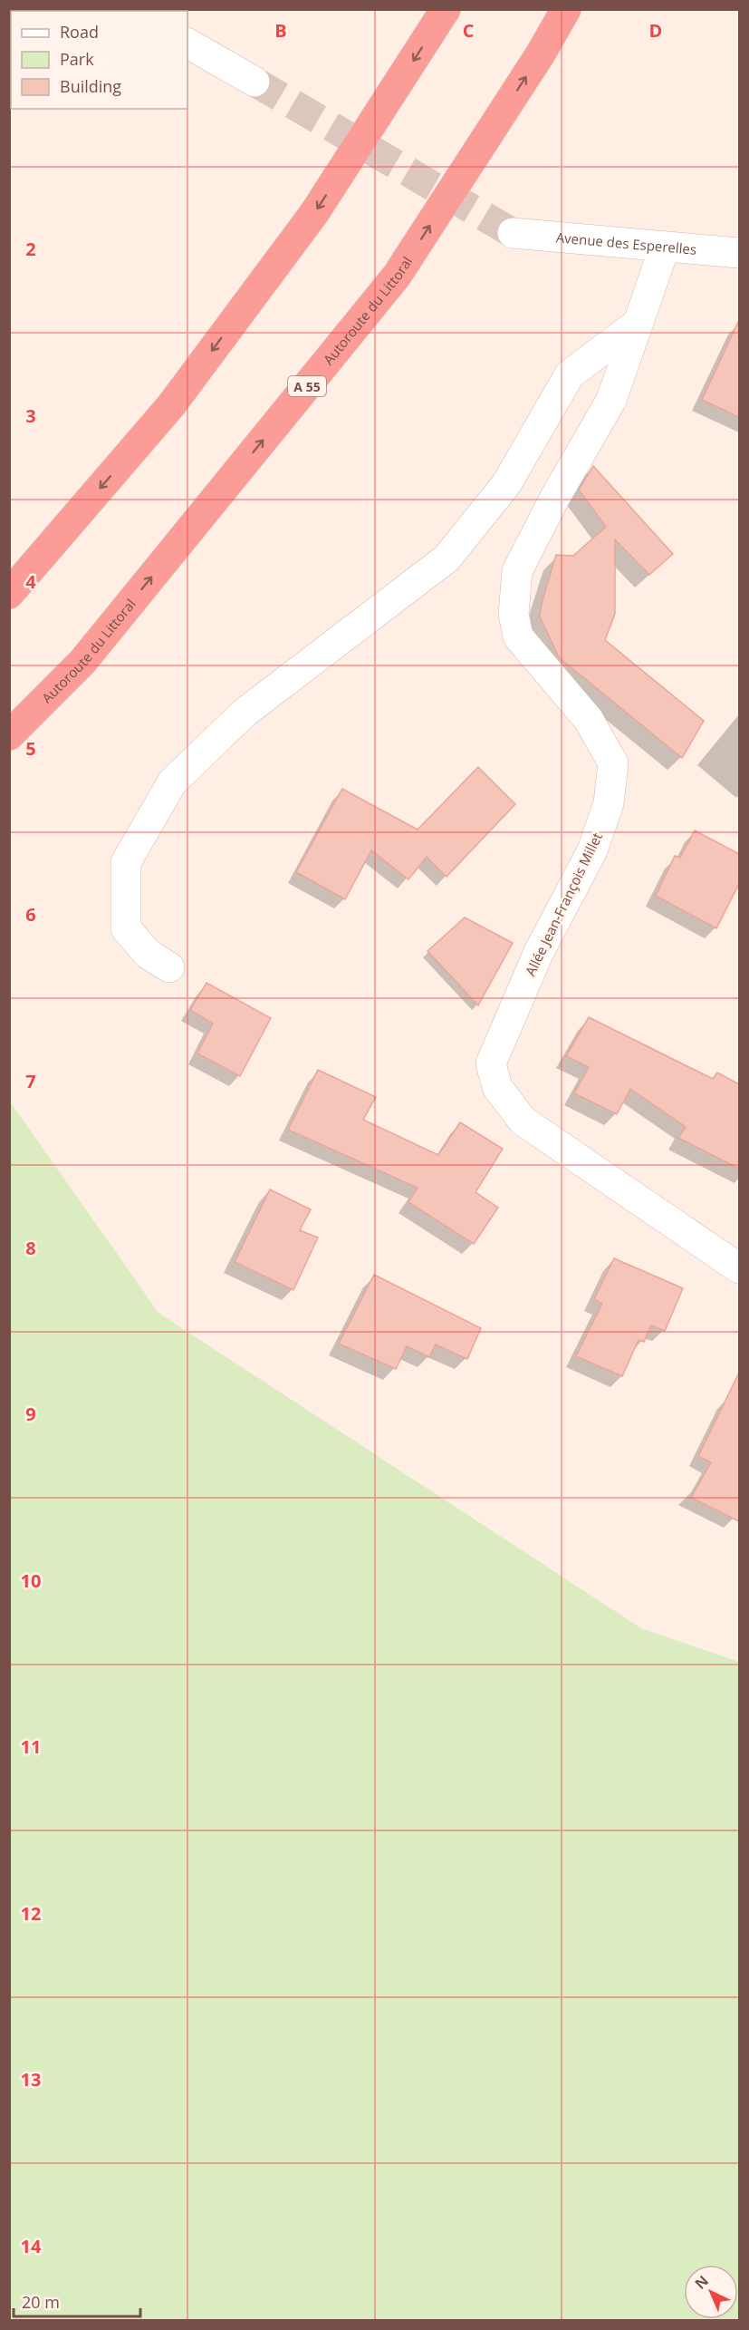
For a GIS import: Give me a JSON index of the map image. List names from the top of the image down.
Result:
{
  "streets": {
    "highway": ["Autoroute du Littoral", "A 55"],
    "street": ["Avenue des Esperelles", "Allée Jean-François Millet"]
  },
  "crossings": [
    ["Avenue des Esperelles", "Allée Jean-François Millet"]
  ],
  "legend": ["Road", "Park", "Building"],
  "scale_bar": "20 m",
  "north": "top left",
  "grid": {
    "columns": ["B", "C", "D"],
    "rows": [
      "2",
      "3",
      "4",
      "5",
      "6",
      "7",
      "8",
      "9",
      "10",
      "11",
      "12",
      "13",
      "14"
    ]
  }
}
